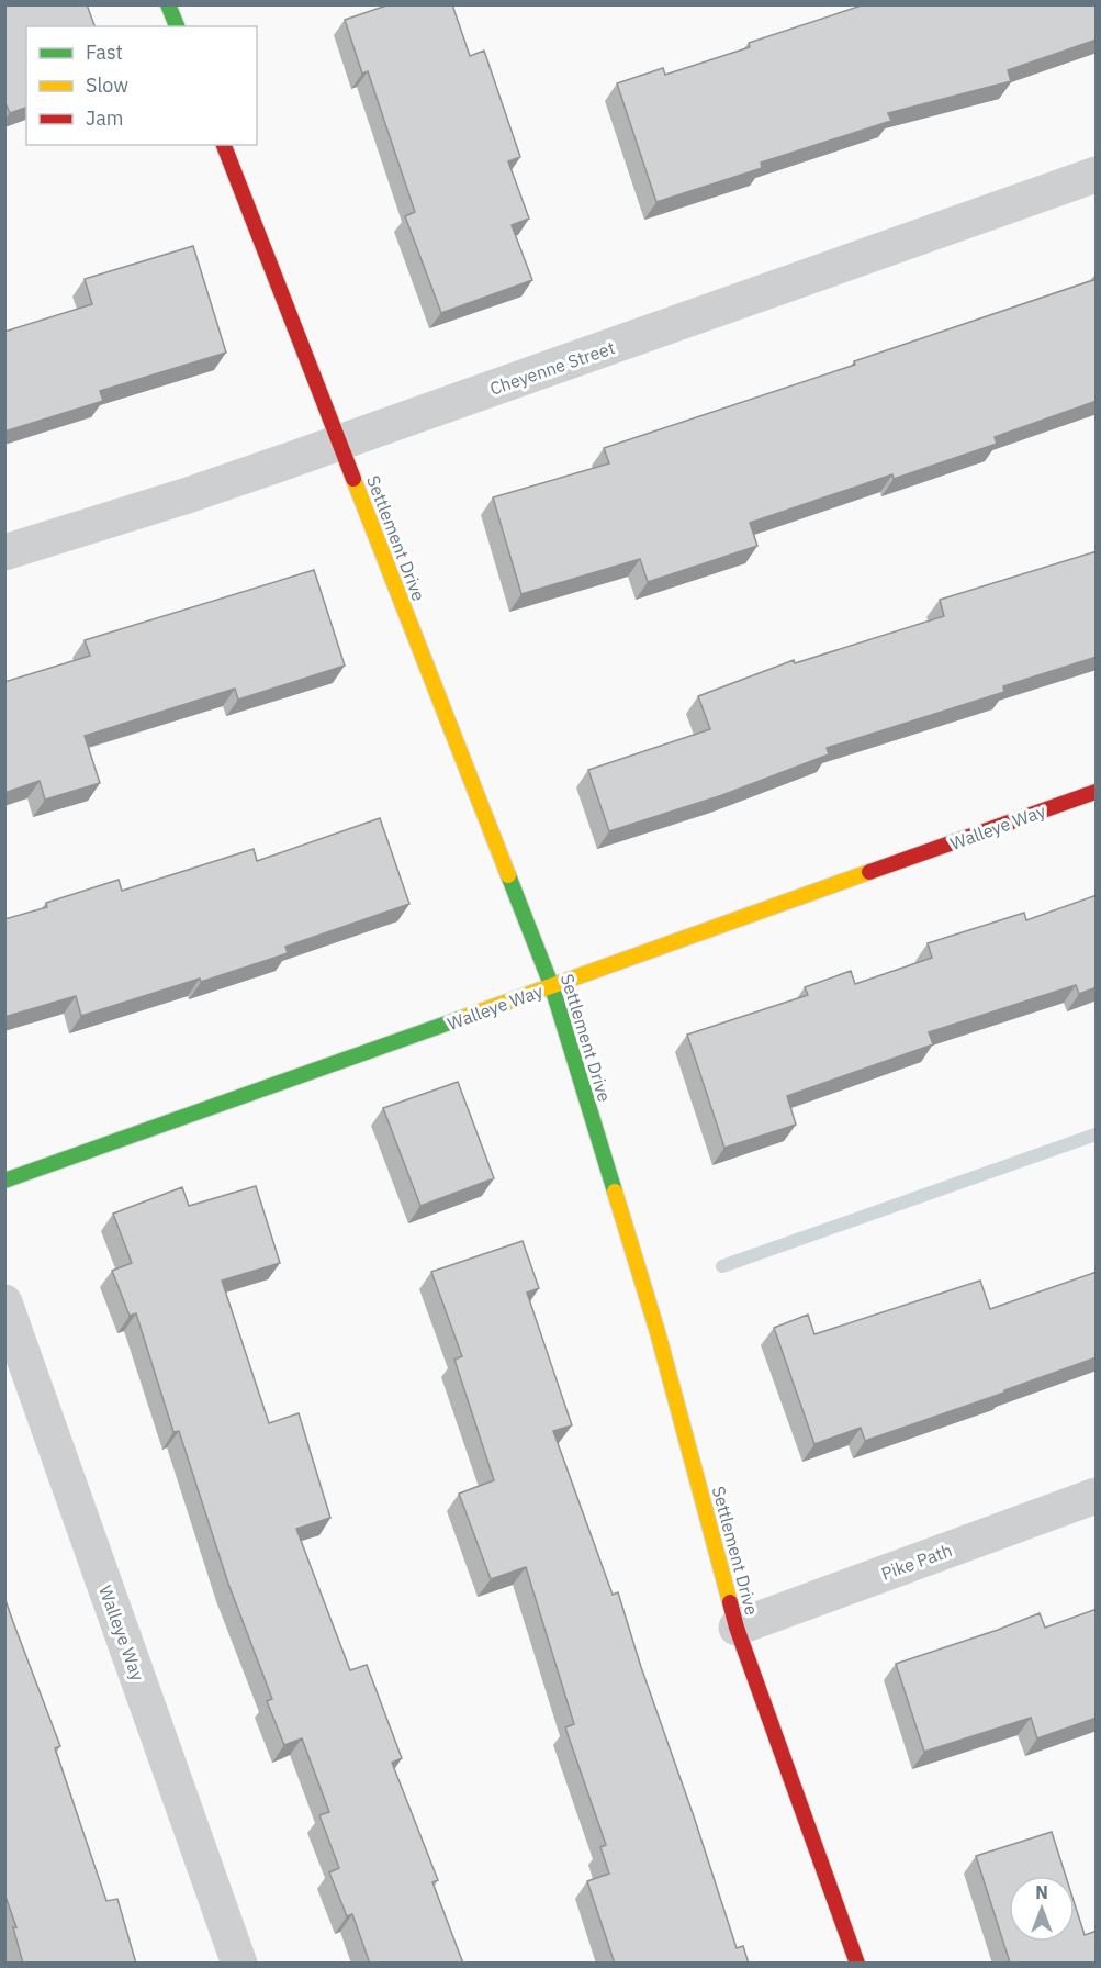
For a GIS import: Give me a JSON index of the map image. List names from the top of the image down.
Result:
{
  "streets": {
    "street": [
      "Cheyenne Street",
      "Settlement Drive",
      "Walleye Way",
      "Pike Path"
    ]
  },
  "crossings": [
    ["Cheyenne Street", "Settlement Drive"],
    ["Settlement Drive", "Walleye Way"],
    ["Settlement Drive", "Pike Path"]
  ],
  "legend": ["Fast", "Slow", "Jam"],
  "north": "top"
}
